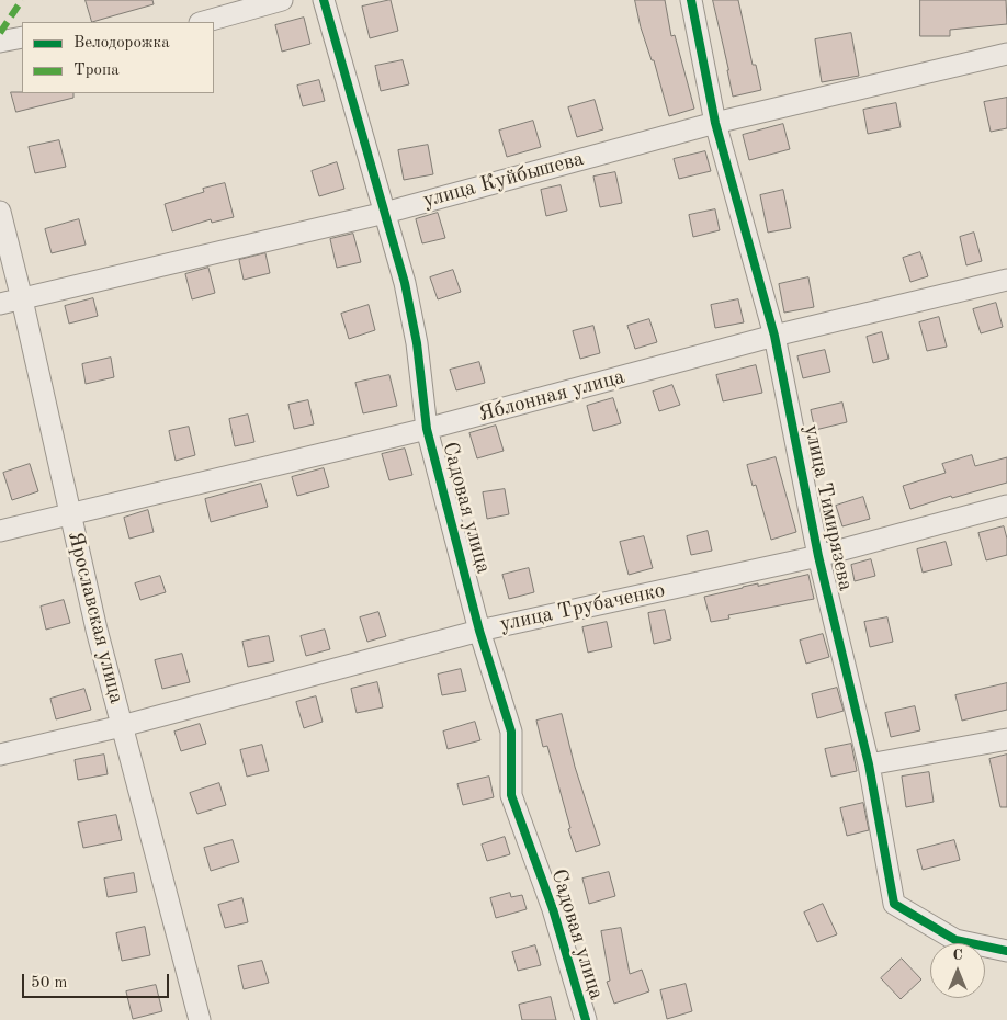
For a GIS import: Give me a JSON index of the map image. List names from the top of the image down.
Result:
{
  "streets": {
    "street": [
      "улица Куйбышева",
      "Яблонная улица",
      "Садовая улица",
      "улица Тимирязева",
      "улица Трубаченко",
      "Ярославская улица"
    ]
  },
  "crossings": [
    ["улица Куйбышева", "Садовая улица"],
    ["улица Куйбышева", "улица Тимирязева"],
    ["улица Куйбышева", "Ярославская улица"],
    ["Яблонная улица", "Садовая улица"],
    ["Яблонная улица", "улица Тимирязева"],
    ["Яблонная улица", "Ярославская улица"],
    ["Садовая улица", "улица Трубаченко"],
    ["улица Тимирязева", "улица Трубаченко"],
    ["улица Трубаченко", "Ярославская улица"]
  ],
  "legend": ["Велодорожка", "Тропа"],
  "scale_bar": "50 m",
  "north": "top"
}
